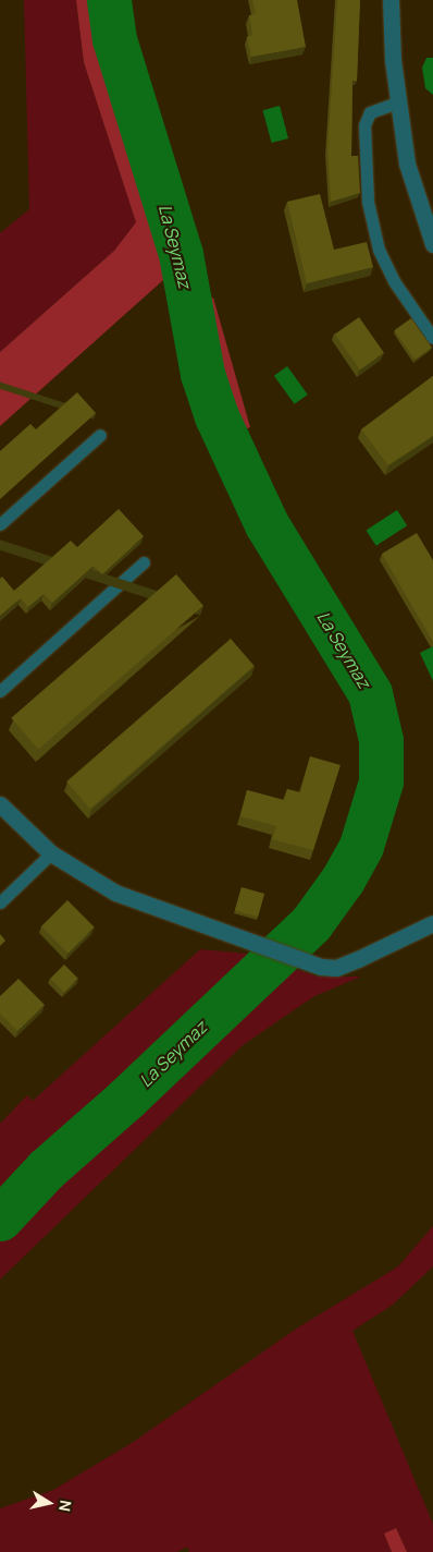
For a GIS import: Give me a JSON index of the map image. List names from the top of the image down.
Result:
{
  "water": ["La Seymaz"],
  "north": "right"
}
